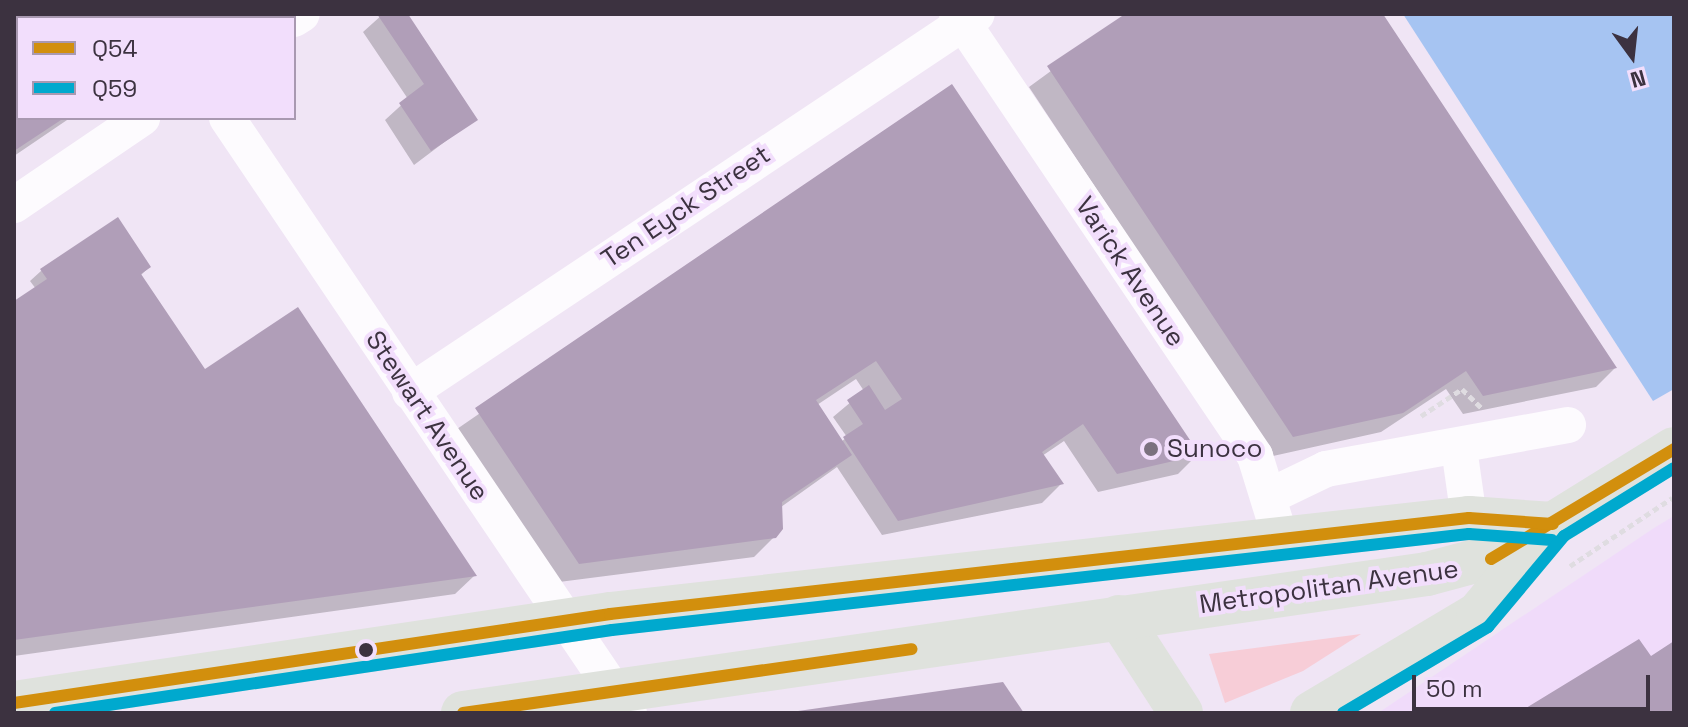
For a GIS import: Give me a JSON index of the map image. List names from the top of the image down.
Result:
{
  "streets": {
    "main road": ["Metropolitan Avenue"],
    "street": ["Ten Eyck Street", "Varick Avenue", "Stewart Avenue"]
  },
  "crossings": [
    ["Ten Eyck Street", "Varick Avenue"],
    ["Ten Eyck Street", "Stewart Avenue"],
    ["Varick Avenue", "Metropolitan Avenue"],
    ["Stewart Avenue", "Metropolitan Avenue"]
  ],
  "places": ["Sunoco"],
  "lines": ["transit line Q54", "transit line Q59"],
  "legend": ["Q54", "Q59"],
  "scale_bar": "50 m",
  "north": "bottom"
}
